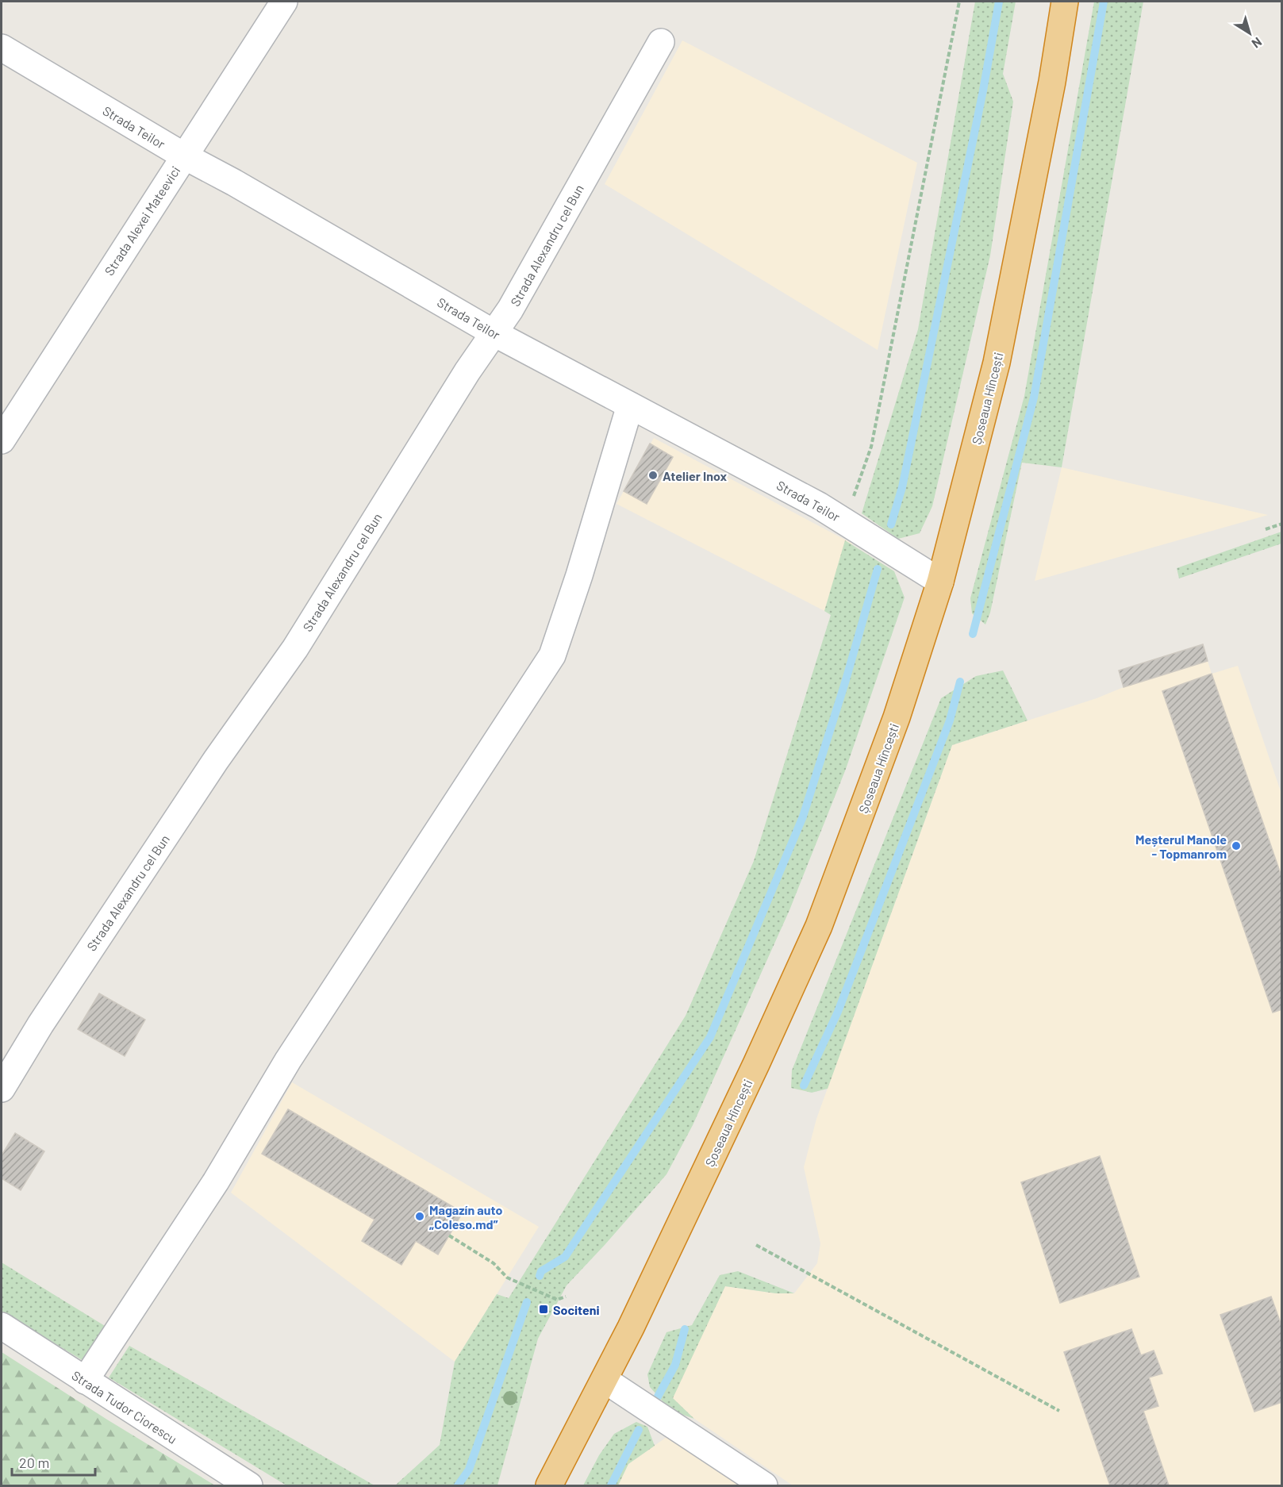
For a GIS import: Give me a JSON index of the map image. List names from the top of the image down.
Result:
{
  "streets": {
    "highway": ["Șoseaua Hîncești"],
    "street": [
      "Strada Teilor",
      "Strada Alexei Mateevici",
      "Strada Alexandru cel Bun",
      "Strada Tudor Ciorescu"
    ]
  },
  "crossings": [
    ["Strada Teilor", "Strada Alexei Mateevici"],
    ["Strada Teilor", "Strada Alexandru cel Bun"],
    ["Strada Teilor", "Șoseaua Hîncești"]
  ],
  "places": {
    "other": ["Atelier Inox", "Meșterul Manole - Topmanrom", "Magazín auto „Coleso.md”"],
    "transit": ["Sociteni"]
  },
  "scale_bar": "20 m",
  "north": "bottom right"
}
